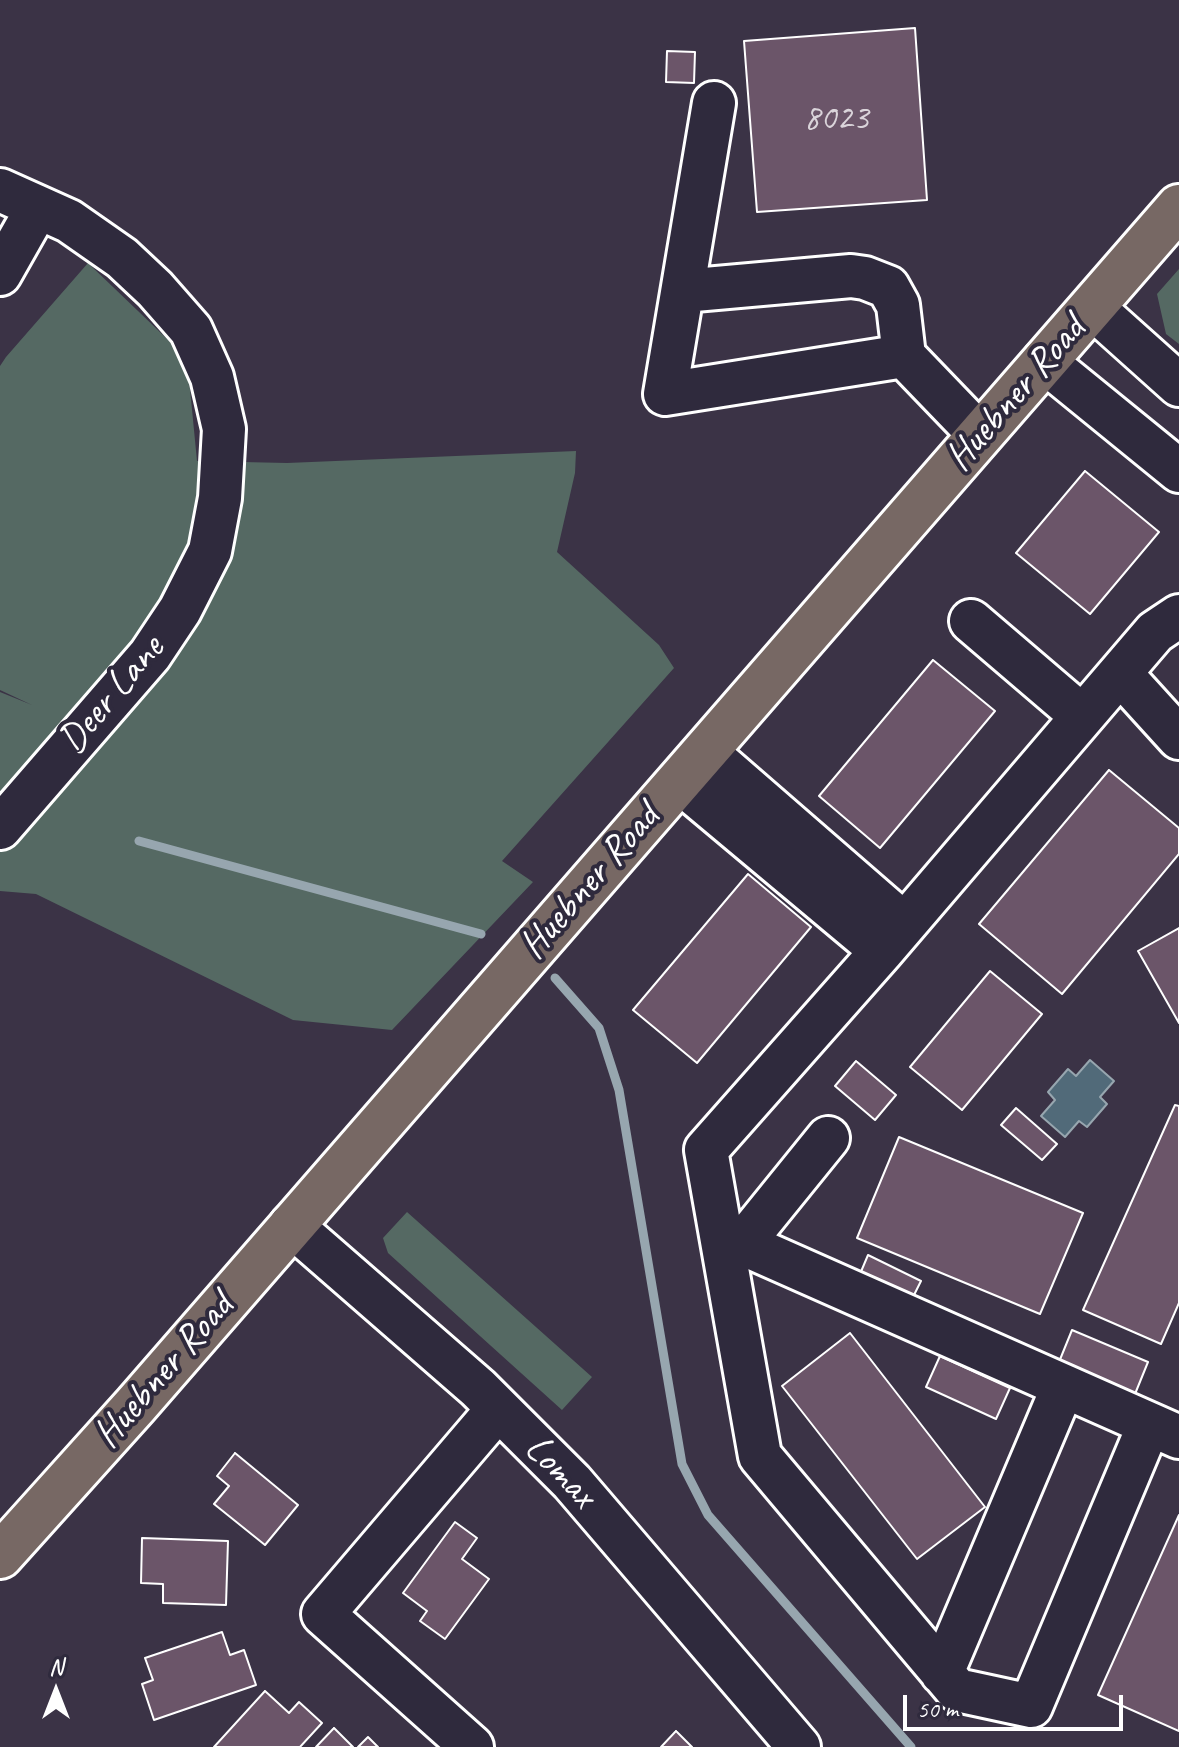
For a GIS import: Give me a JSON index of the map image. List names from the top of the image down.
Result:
{
  "streets": {
    "main road": ["Huebner Road"],
    "street": ["Deer Lane", "Lomax"]
  },
  "crossings": [
    ["Huebner Road", "Lomax"]
  ],
  "house_numbers": ["8023"],
  "scale_bar": "50 m",
  "north": "top"
}
